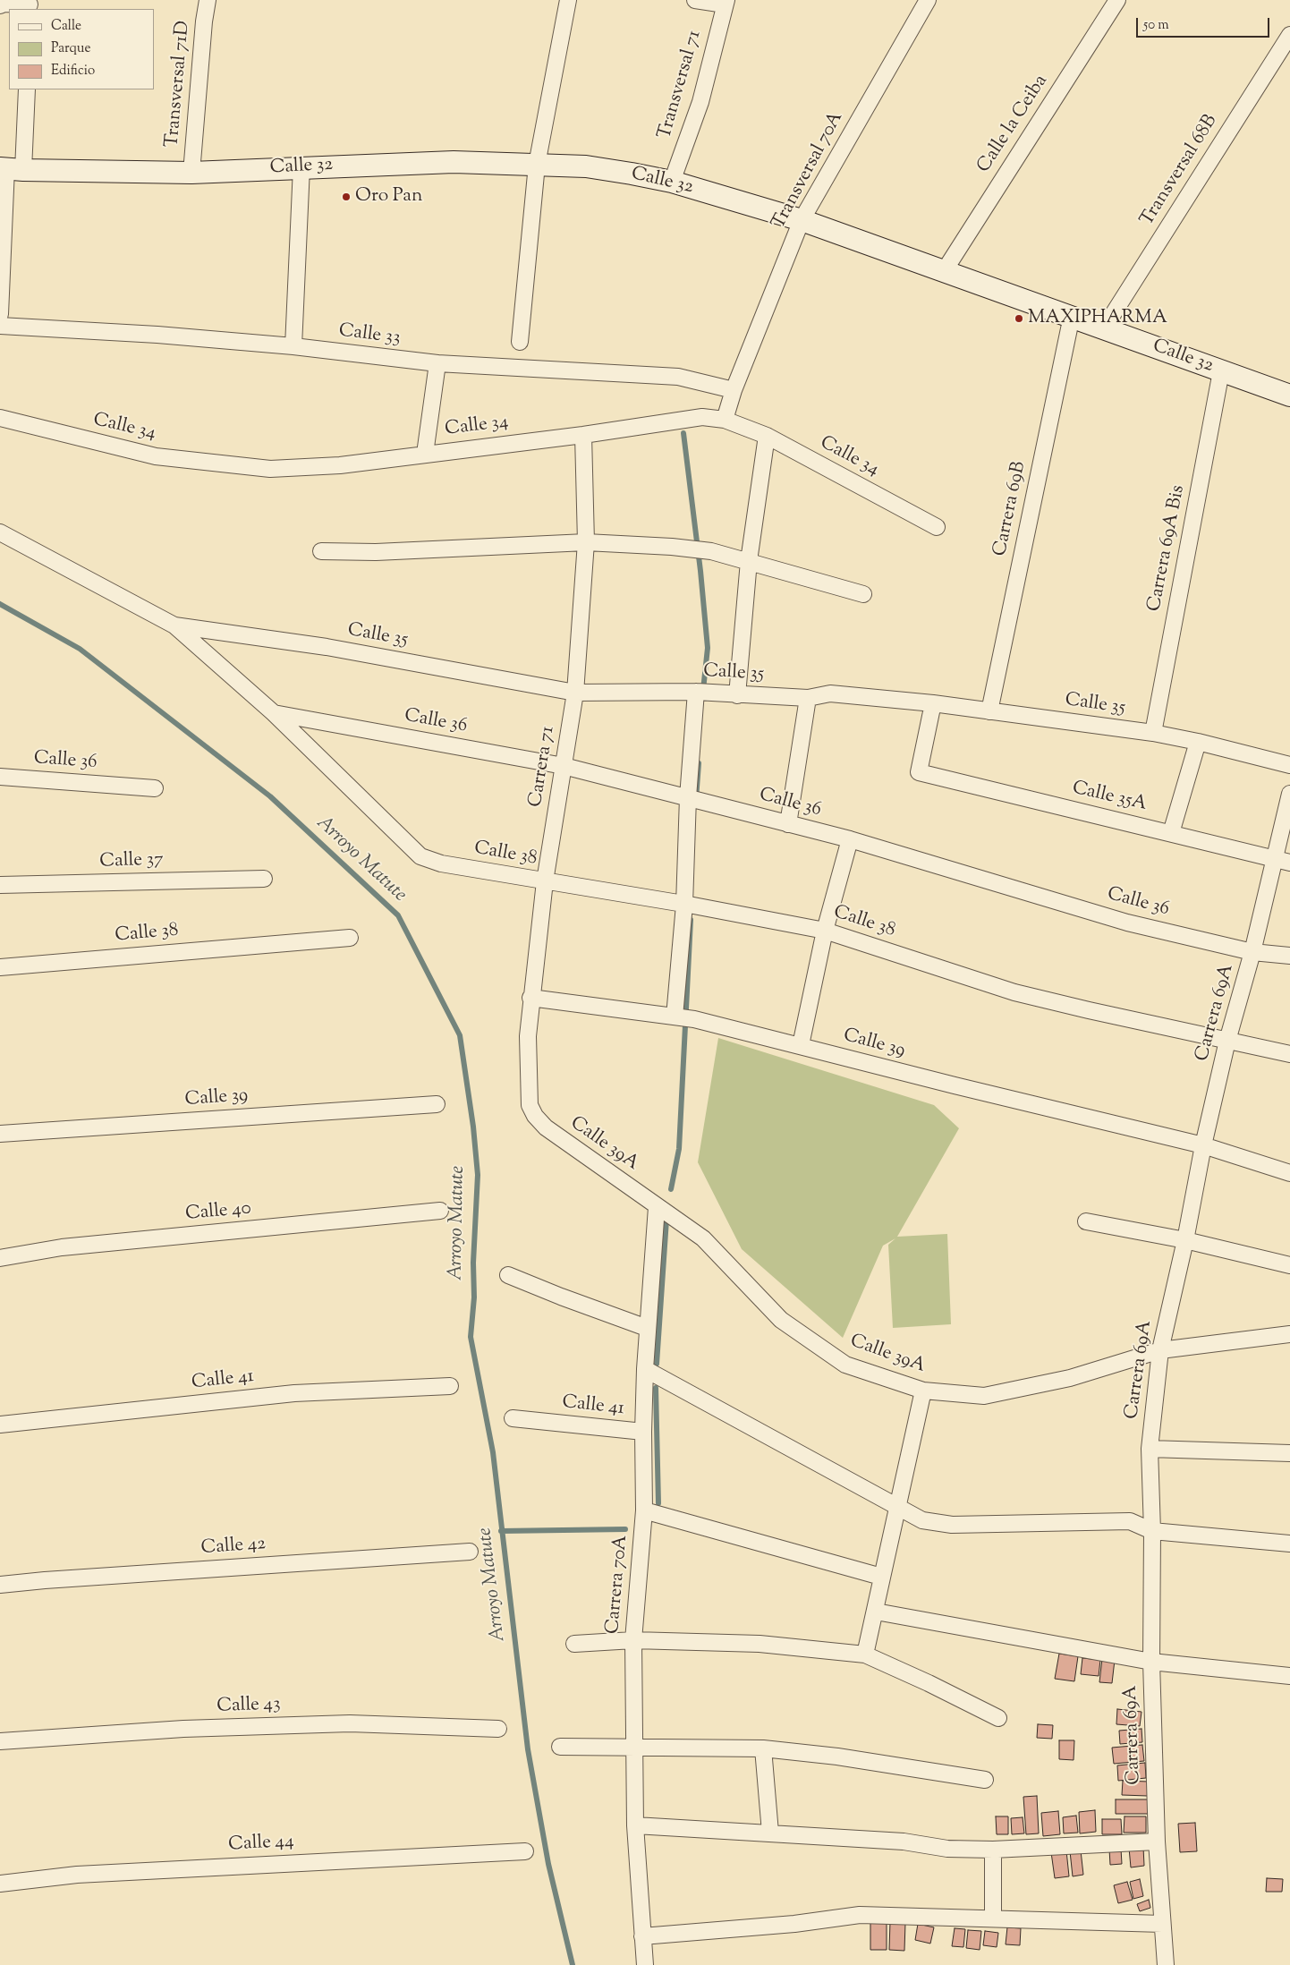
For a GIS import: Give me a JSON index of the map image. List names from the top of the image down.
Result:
{
  "streets": {
    "street": [
      "Transversal 71D",
      "Transversal 71",
      "Calle la Ceiba",
      "Calle 32",
      "Transversal 70A",
      "Transversal 68B",
      "Calle 33",
      "Calle 34",
      "Carrera 69B",
      "Carrera 69A Bis",
      "Calle 35",
      "Calle 36",
      "Carrera 71",
      "Calle 35A",
      "Calle 38",
      "Calle 37",
      "Carrera 69A",
      "Calle 39",
      "Calle 39A",
      "Calle 40",
      "Calle 41",
      "Calle 42",
      "Carrera 70A",
      "Calle 43",
      "Calle 44"
    ]
  },
  "crossings": [
    ["Transversal 71D", "Calle 32"],
    ["Transversal 71", "Calle 32"],
    ["Calle la Ceiba", "Calle 32"],
    ["Calle 32", "Transversal 70A"],
    ["Calle 32", "Transversal 68B"],
    ["Calle 32", "Carrera 69B"],
    ["Calle 32", "Carrera 69A Bis"],
    ["Transversal 70A", "Calle 33"],
    ["Transversal 70A", "Calle 34"],
    ["Calle 34", "Carrera 71"],
    ["Carrera 69B", "Calle 35"],
    ["Carrera 69A Bis", "Calle 35"],
    ["Calle 35", "Carrera 71"],
    ["Calle 35", "Calle 35A"],
    ["Calle 36", "Carrera 71"],
    ["Calle 36", "Calle 38"],
    ["Calle 36", "Carrera 69A"],
    ["Carrera 71", "Calle 38"],
    ["Carrera 71", "Calle 39"],
    ["Carrera 71", "Calle 39A"],
    ["Calle 35A", "Carrera 69A"],
    ["Calle 38", "Carrera 69A"],
    ["Carrera 69A", "Calle 39"],
    ["Carrera 69A", "Calle 39A"],
    ["Calle 39A", "Carrera 70A"],
    ["Calle 41", "Carrera 70A"]
  ],
  "water": ["Arroyo Matute"],
  "places": ["Oro Pan", "MAXIPHARMA"],
  "legend": ["Calle", "Parque", "Edificio"],
  "scale_bar": "50 m"
}
